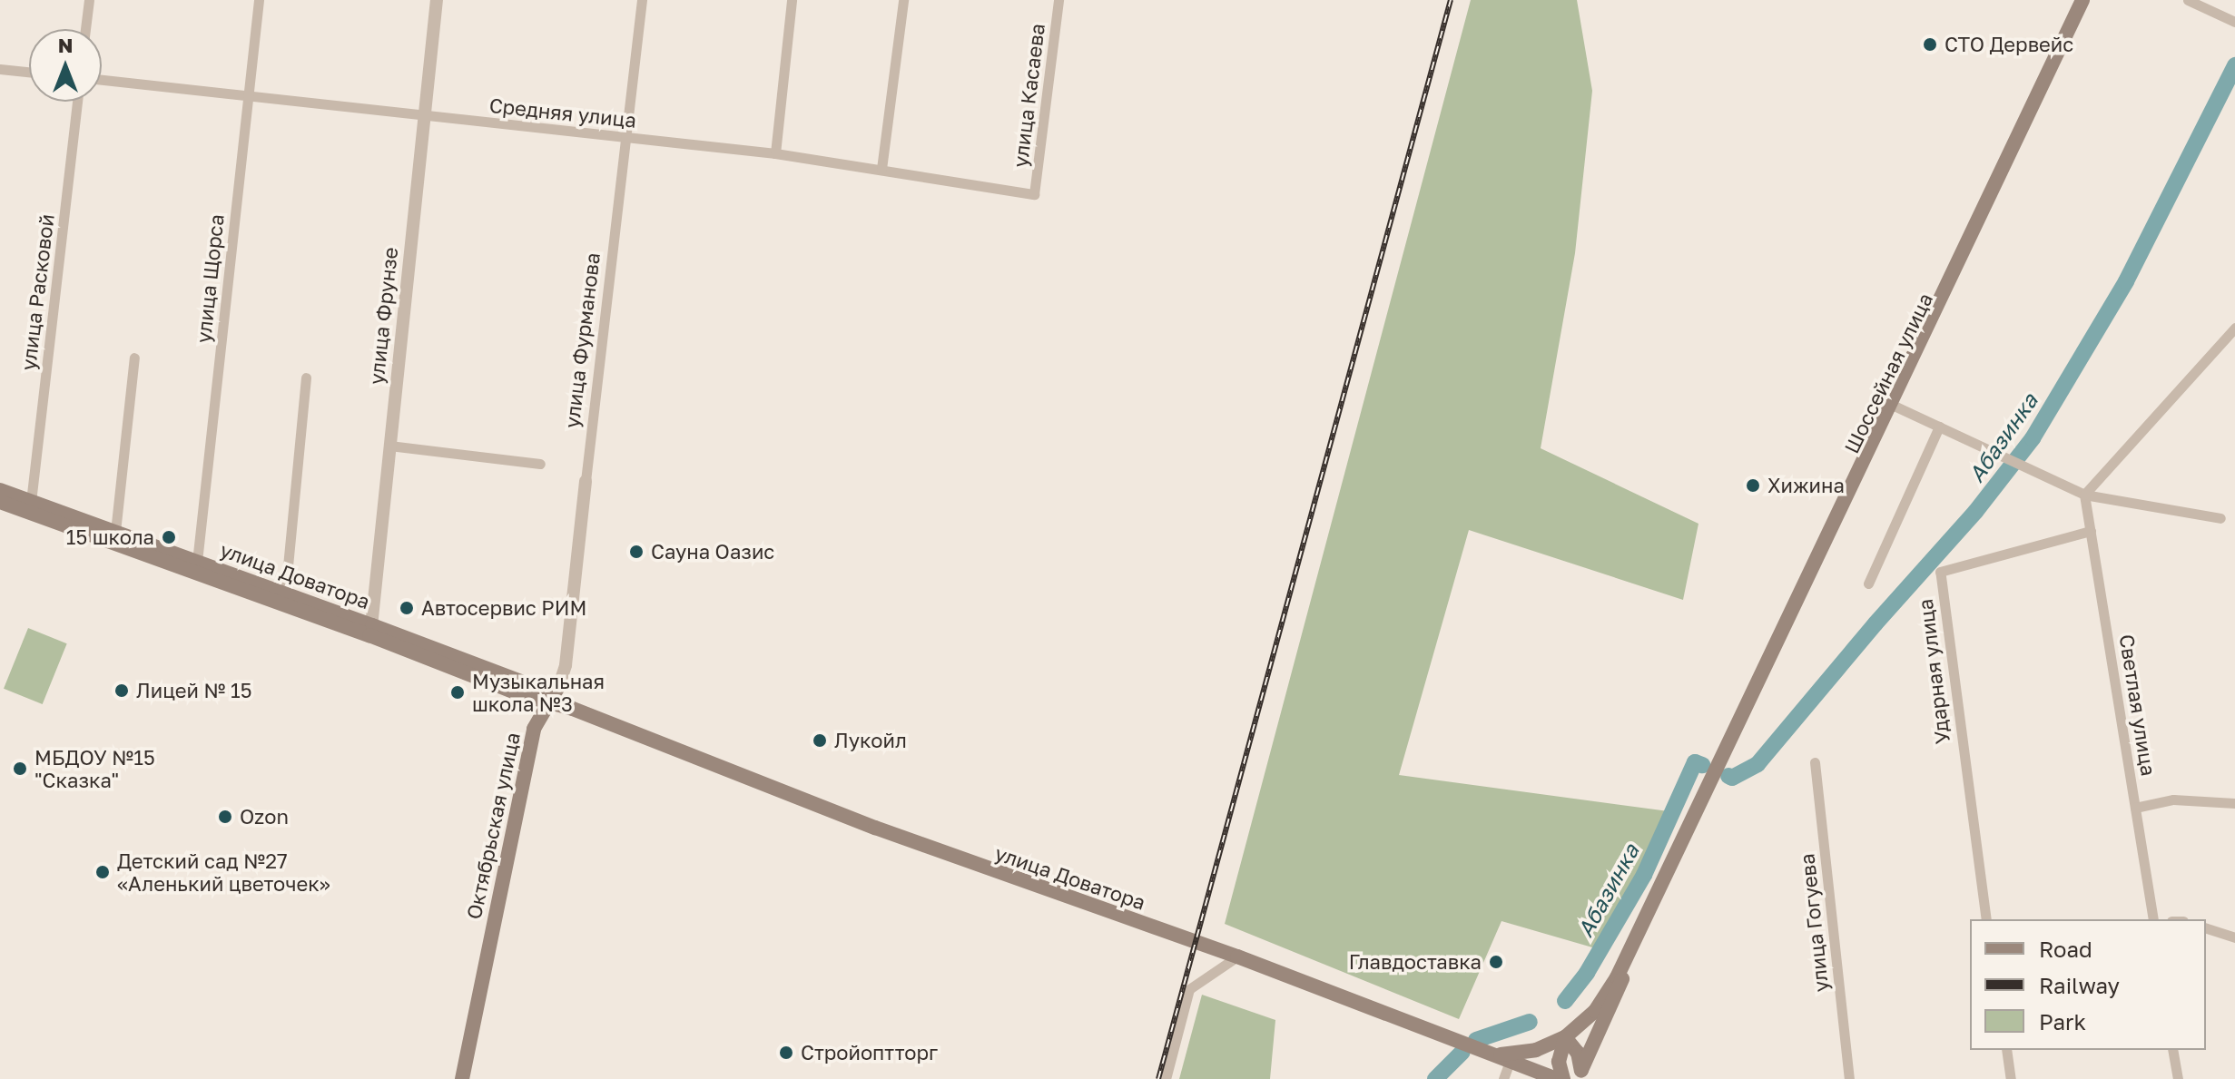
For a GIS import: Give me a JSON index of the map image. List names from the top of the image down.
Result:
{
  "streets": {
    "main road": ["Шоссейная улица", "улица Доватора", "Октябрьская улица"],
    "street": [
      "улица Касаева",
      "Средняя улица",
      "улица Щорса",
      "улица Расковой",
      "улица Фрунзе",
      "улица Фурманова",
      "Ударная улица",
      "Светлая улица",
      "улица Гогуева"
    ]
  },
  "crossings": [
    ["улица Касаева", "Средняя улица"],
    ["Средняя улица", "улица Щорса"],
    ["Средняя улица", "улица Фрунзе"],
    ["Средняя улица", "улица Фурманова"],
    ["улица Щорса", "улица Доватора"],
    ["улица Расковой", "улица Доватора"],
    ["улица Фрунзе", "улица Доватора"],
    ["улица Фурманова", "улица Доватора"],
    ["улица Фурманова", "Октябрьская улица"],
    ["улица Доватора", "Октябрьская улица"],
    ["Ударная улица", "Светлая улица"]
  ],
  "water": ["Абазинка"],
  "places": [
    "СТО Дервейс",
    "Хижина",
    "15 школа",
    "Сауна Оазис",
    "Автосервис РИМ",
    "Лицей № 15",
    "Музыкальная школа №3",
    "Лукойл",
    "МБДОУ №15 \"Сказка\"",
    "Ozon",
    "Детский сад №27 «Аленький цветочек»",
    "Главдоставка",
    "Стройоптторг"
  ],
  "legend": ["Road", "Railway", "Park"],
  "north": "top"
}
